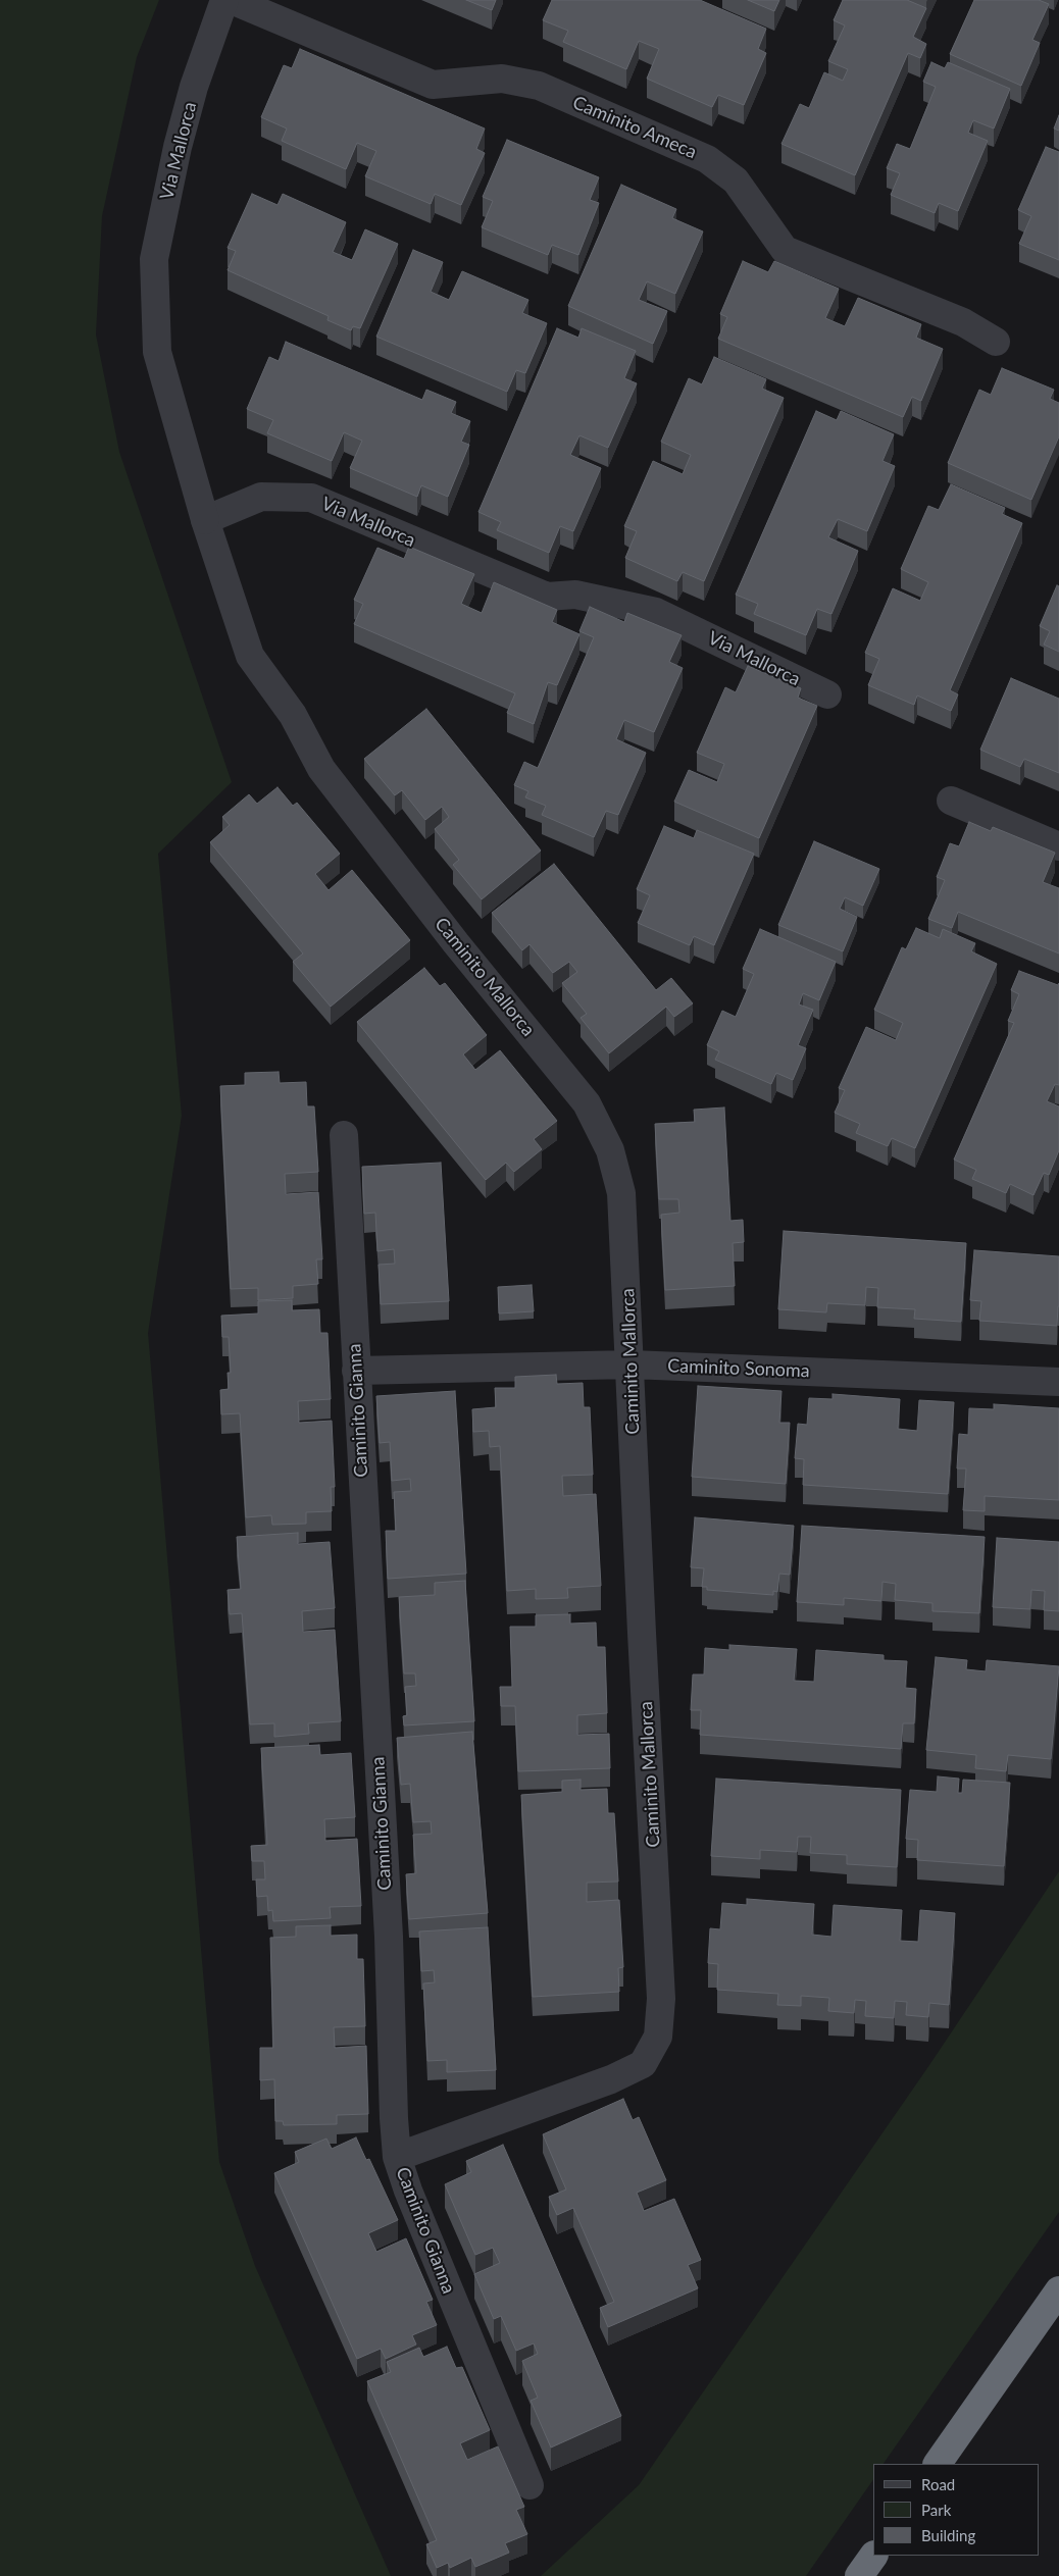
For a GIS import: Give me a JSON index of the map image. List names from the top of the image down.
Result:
{
  "streets": {
    "street": [
      "Caminito Ameca",
      "Via Mallorca",
      "Caminito Mallorca",
      "Caminito Sonoma",
      "Caminito Gianna"
    ]
  },
  "crossings": [
    ["Via Mallorca", "Caminito Mallorca"],
    ["Caminito Mallorca", "Caminito Sonoma"],
    ["Caminito Mallorca", "Caminito Gianna"],
    ["Caminito Sonoma", "Caminito Gianna"]
  ],
  "legend": ["Road", "Park", "Building"]
}
